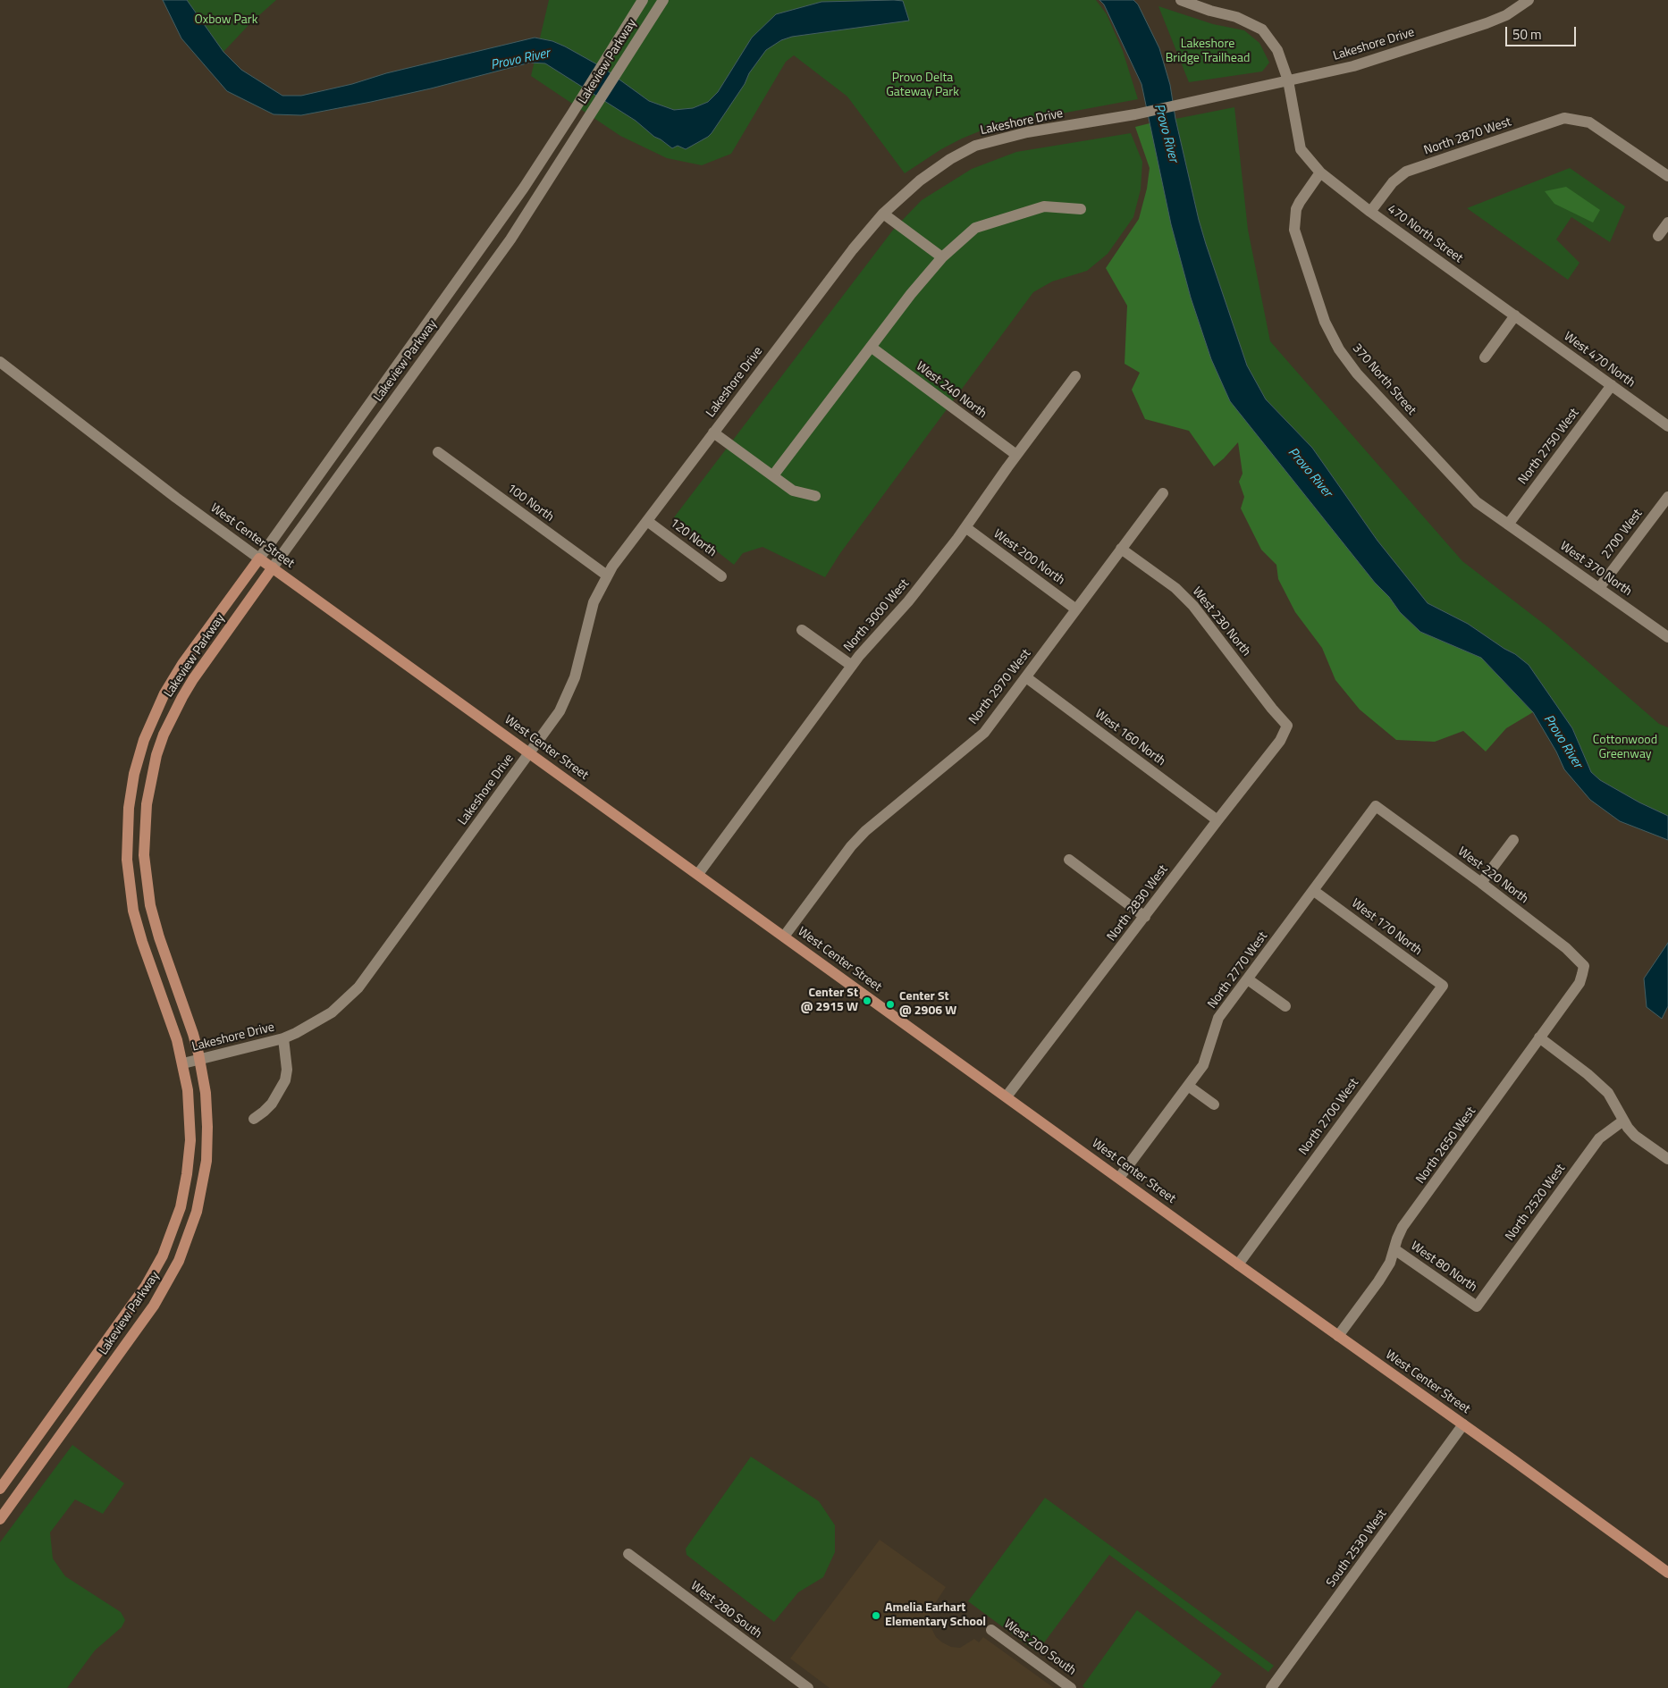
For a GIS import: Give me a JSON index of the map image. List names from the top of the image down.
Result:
{
  "streets": {
    "main road": ["Lakeview Parkway", "West Center Street"],
    "street": [
      "Lakeshore Drive",
      "North 2870 West",
      "470 North Street",
      "West 470 North",
      "370 North Street",
      "West 240 North",
      "North 2750 West",
      "100 North",
      "2700 West",
      "120 North",
      "West 200 North",
      "West 370 North",
      "North 3000 West",
      "West 230 North",
      "North 2970 West",
      "West 160 North",
      "West 220 North",
      "North 2830 West",
      "West 170 North",
      "North 2770 West",
      "North 2700 West",
      "North 2650 West",
      "North 2520 West",
      "West 80 North",
      "South 2530 West",
      "West 280 South",
      "West 200 South"
    ]
  },
  "crossings": [
    ["Lakeshore Drive", "Lakeview Parkway"],
    ["Lakeshore Drive", "100 North"],
    ["Lakeshore Drive", "West Center Street"],
    ["Lakeshore Drive", "120 North"],
    ["Lakeview Parkway", "West Center Street"],
    ["North 2870 West", "470 North Street"],
    ["470 North Street", "West 470 North"],
    ["470 North Street", "370 North Street"],
    ["West 470 North", "North 2750 West"],
    ["370 North Street", "North 2750 West"],
    ["370 North Street", "West 370 North"],
    ["West 240 North", "North 3000 West"],
    ["North 2750 West", "West 370 North"],
    ["2700 West", "West 370 North"],
    ["West Center Street", "North 3000 West"],
    ["West Center Street", "North 2970 West"],
    ["West Center Street", "North 2830 West"],
    ["West Center Street", "North 2770 West"],
    ["West Center Street", "North 2700 West"],
    ["West Center Street", "North 2650 West"],
    ["West Center Street", "South 2530 West"],
    ["West 200 North", "North 3000 West"],
    ["West 200 North", "North 2970 West"],
    ["West 230 North", "North 2970 West"],
    ["West 230 North", "North 2830 West"],
    ["North 2970 West", "West 160 North"],
    ["West 160 North", "North 2830 West"],
    ["West 220 North", "North 2770 West"],
    ["West 220 North", "North 2650 West"],
    ["West 170 North", "North 2770 West"],
    ["West 170 North", "North 2700 West"],
    ["North 2650 West", "West 80 North"],
    ["North 2520 West", "West 80 North"]
  ],
  "water": ["Provo River"],
  "parks": [
    "Oxbow Park",
    "Lakeshore Bridge Trailhead",
    "Provo Delta Gateway Park",
    "Cottonwood Greenway"
  ],
  "places": ["Center St @ 2915 W", "Center St @ 2906 W", "Amelia Earhart Elementary School"],
  "scale_bar": "50 m"
}
